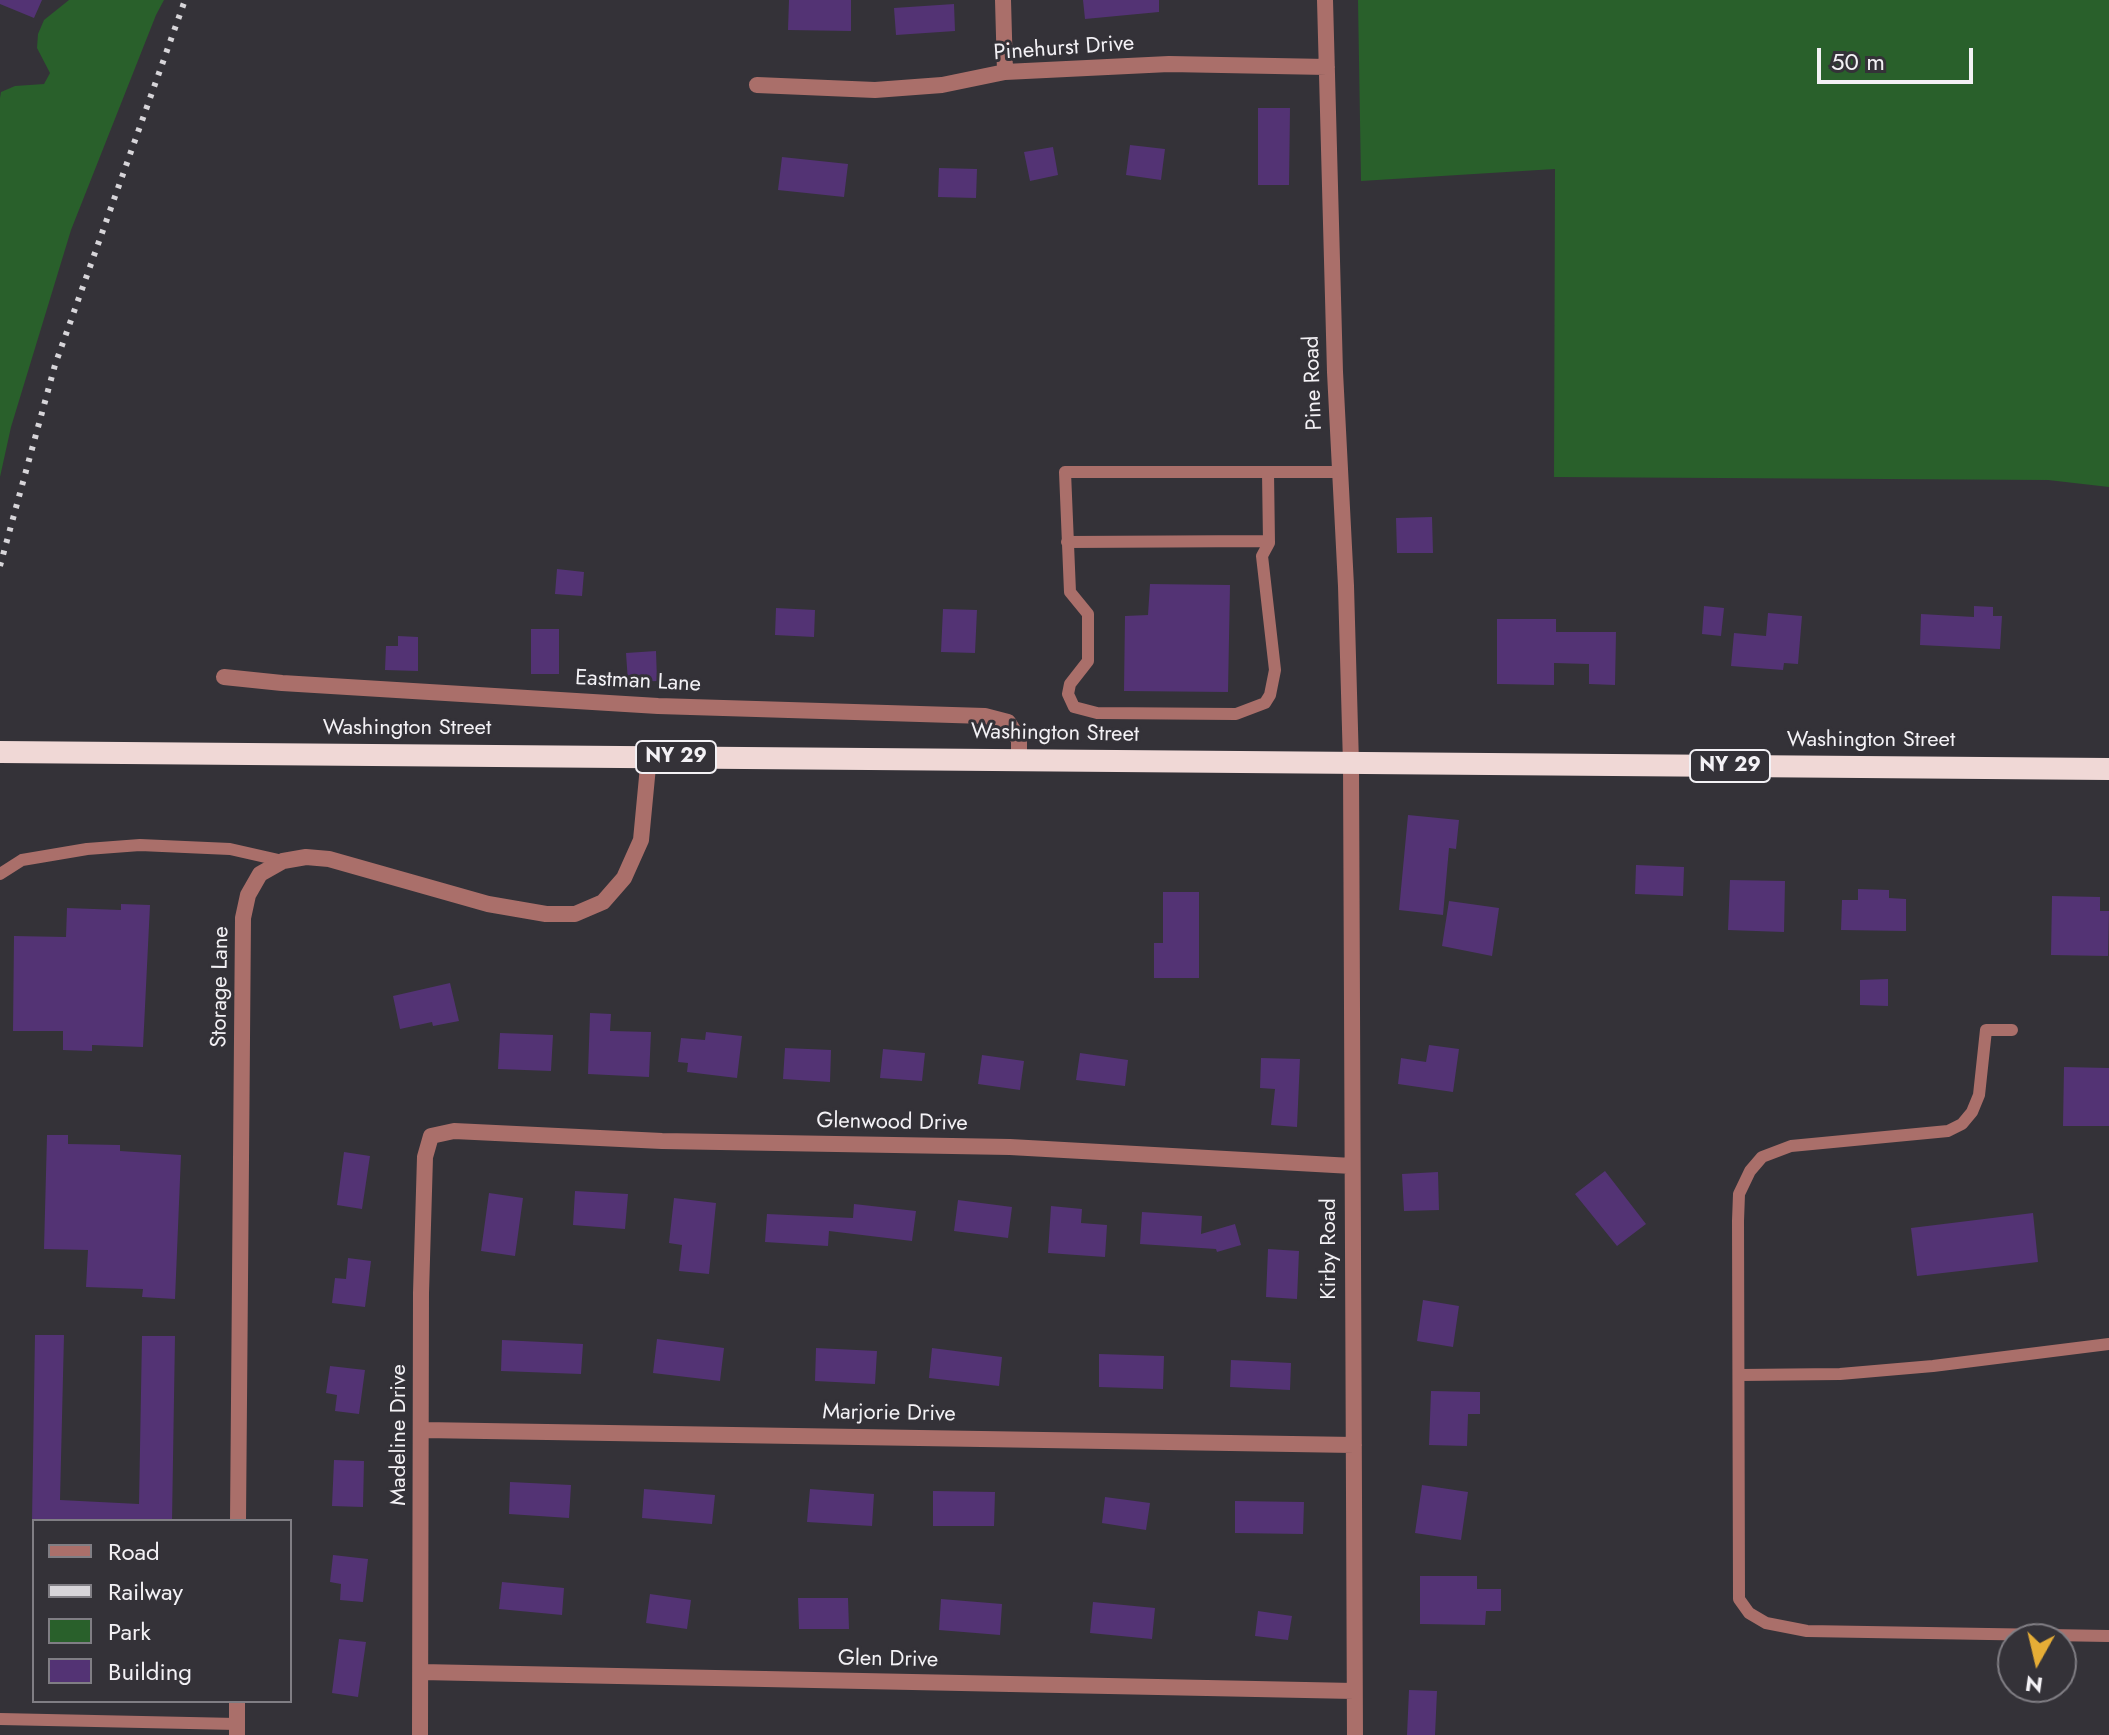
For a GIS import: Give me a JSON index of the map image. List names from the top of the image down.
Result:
{
  "streets": {
    "highway": ["Washington Street", "NY 29"],
    "street": [
      "Pinehurst Drive",
      "Pine Road",
      "Eastman Lane",
      "Storage Lane",
      "Glenwood Drive",
      "Kirby Road",
      "Marjorie Drive",
      "Madeline Drive",
      "Glen Drive"
    ]
  },
  "crossings": [
    ["Pinehurst Drive", "Pine Road"],
    ["Pine Road", "Washington Street"],
    ["Pine Road", "Kirby Road"],
    ["Eastman Lane", "Washington Street"],
    ["Washington Street", "Kirby Road"],
    ["Glenwood Drive", "Kirby Road"],
    ["Glenwood Drive", "Madeline Drive"],
    ["Kirby Road", "Marjorie Drive"],
    ["Kirby Road", "Glen Drive"],
    ["Marjorie Drive", "Madeline Drive"],
    ["Madeline Drive", "Glen Drive"]
  ],
  "legend": [
    "Road",
    "Railway",
    "Park",
    "Building"
  ],
  "scale_bar": "50 m",
  "north": "bottom"
}
